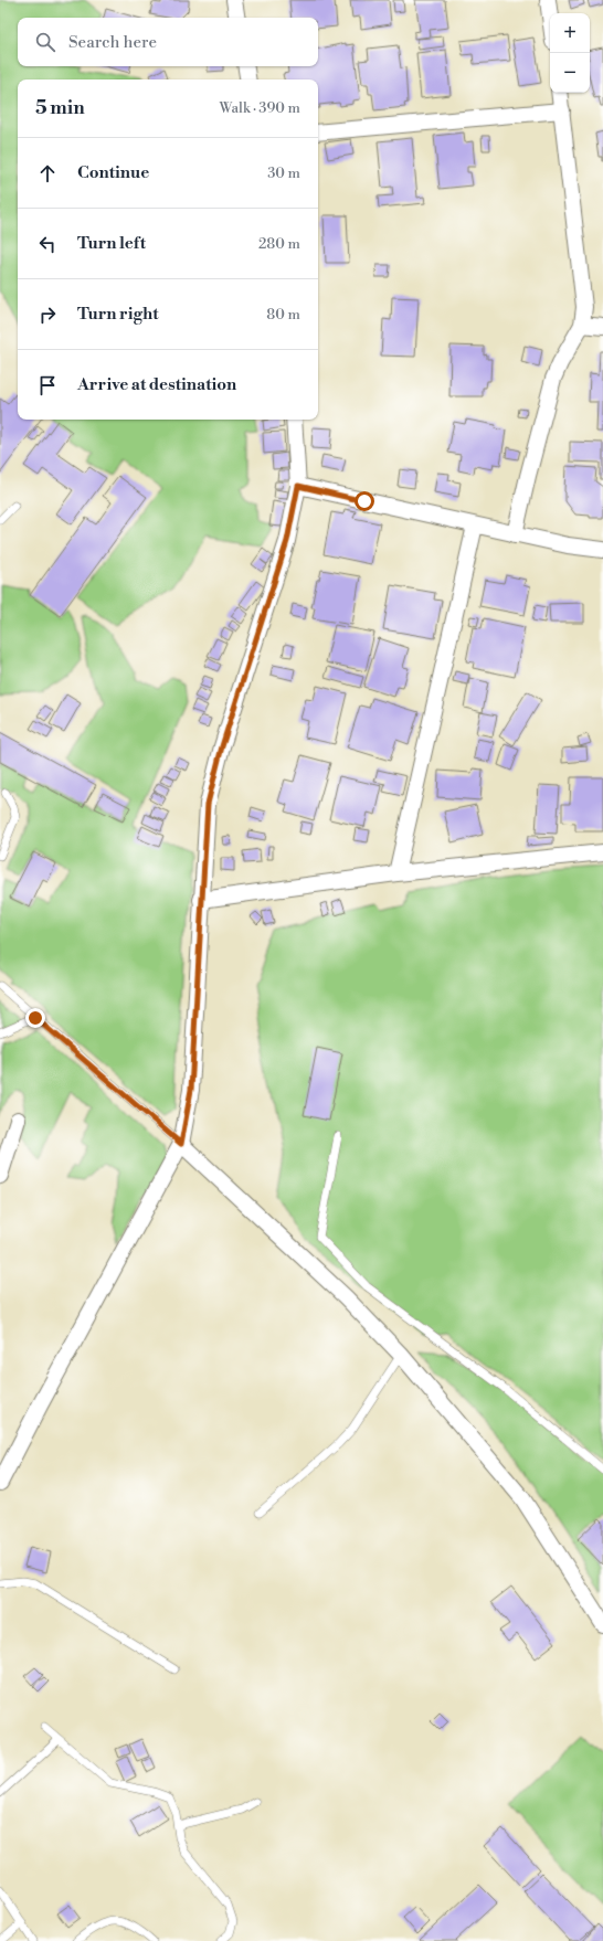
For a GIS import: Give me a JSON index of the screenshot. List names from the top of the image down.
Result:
{
  "page": {
    "map_buttons": ["+", "−"],
    "search": "Search here",
    "heading": ["5 min", "Walk · 390 m"],
    "list": [
      ["Continue", "30 m"],
      ["Turn left", "280 m"],
      ["Turn right", "80 m"],
      "Arrive at destination"
    ]
  }
}
